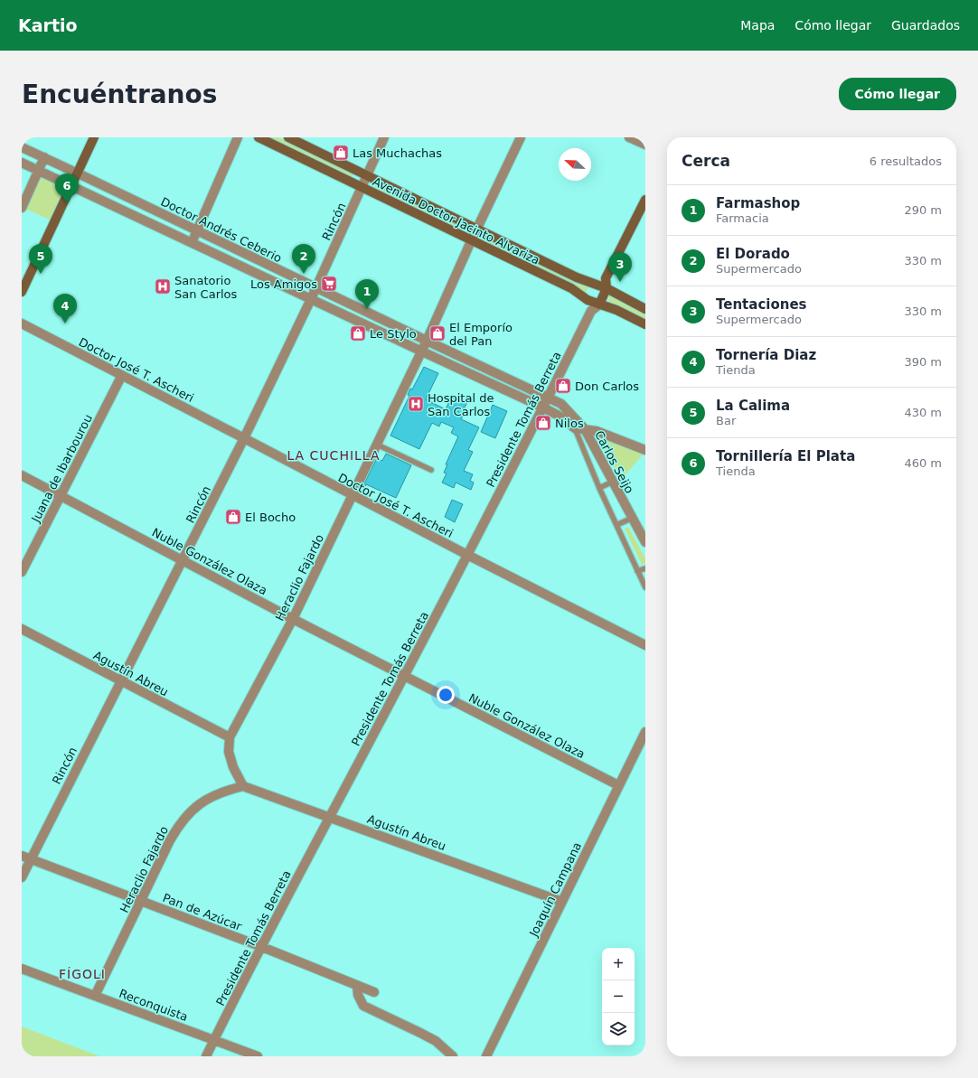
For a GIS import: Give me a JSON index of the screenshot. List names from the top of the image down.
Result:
{
  "streets": {
    "main road": ["Avenida Doctor Jacinto Alvariza", "Presidente Tomás Berreta"],
    "street": [
      "Rincón",
      "Doctor Andrés Ceberio",
      "Doctor José T. Ascheri",
      "Carlos Seijo",
      "Juana de Ibarbourou",
      "Nuble González Olaza",
      "Heraclio Fajardo",
      "Agustín Abreu",
      "Joaquín Campana",
      "Pan de Azúcar",
      "Reconquista"
    ]
  },
  "crossings": [
    ["Avenida Doctor Jacinto Alvariza", "Rincón"],
    ["Avenida Doctor Jacinto Alvariza", "Presidente Tomás Berreta"],
    ["Avenida Doctor Jacinto Alvariza", "Heraclio Fajardo"],
    ["Rincón", "Doctor Andrés Ceberio"],
    ["Rincón", "Doctor José T. Ascheri"],
    ["Rincón", "Nuble González Olaza"],
    ["Rincón", "Agustín Abreu"],
    ["Rincón", "Pan de Azúcar"],
    ["Doctor Andrés Ceberio", "Presidente Tomás Berreta"],
    ["Doctor Andrés Ceberio", "Carlos Seijo"],
    ["Doctor Andrés Ceberio", "Heraclio Fajardo"],
    ["Doctor José T. Ascheri", "Presidente Tomás Berreta"],
    ["Doctor José T. Ascheri", "Juana de Ibarbourou"],
    ["Doctor José T. Ascheri", "Heraclio Fajardo"],
    ["Presidente Tomás Berreta", "Nuble González Olaza"],
    ["Presidente Tomás Berreta", "Agustín Abreu"],
    ["Presidente Tomás Berreta", "Pan de Azúcar"],
    ["Presidente Tomás Berreta", "Reconquista"],
    ["Juana de Ibarbourou", "Nuble González Olaza"],
    ["Nuble González Olaza", "Heraclio Fajardo"],
    ["Nuble González Olaza", "Joaquín Campana"],
    ["Heraclio Fajardo", "Agustín Abreu"],
    ["Heraclio Fajardo", "Pan de Azúcar"],
    ["Heraclio Fajardo", "Reconquista"],
    ["Agustín Abreu", "Joaquín Campana"]
  ],
  "districts": ["LA CUCHILLA", "FÍGOLI"],
  "places": {
    "shop": [
      "Las Muchachas",
      "Le Stylo",
      "El Emporío del Pan",
      "Don Carlos",
      "Nilos",
      "El Bocho"
    ],
    "supermarket": ["Los Amigos"],
    "hospital": ["Sanatorio San Carlos", "Hospital de San Carlos"]
  },
  "north": "top left",
  "page": {
    "header": "Kartio",
    "nav": ["Mapa", "Cómo llegar", "Guardados"],
    "buttons": "Cómo llegar",
    "title": "Encuéntranos",
    "heading": ["Cerca", "6 resultados"],
    "pins": [
      "6",
      "2",
      "5",
      "3",
      "1",
      "4"
    ],
    "list": [
      {
        "mark": "1",
        "name": "Farmashop",
        "note": "Farmacia",
        "value": "290 m"
      },
      {
        "mark": "2",
        "name": "El Dorado",
        "note": "Supermercado",
        "value": "330 m"
      },
      {
        "mark": "3",
        "name": "Tentaciones",
        "note": "Supermercado",
        "value": "330 m"
      },
      {
        "mark": "4",
        "name": "Tornería Diaz",
        "note": "Tienda",
        "value": "390 m"
      },
      {
        "mark": "5",
        "name": "La Calima",
        "note": "Bar",
        "value": "430 m"
      },
      {
        "mark": "6",
        "name": "Tornillería El Plata",
        "note": "Tienda",
        "value": "460 m"
      }
    ],
    "map_buttons": ["+", "−"]
  }
}
